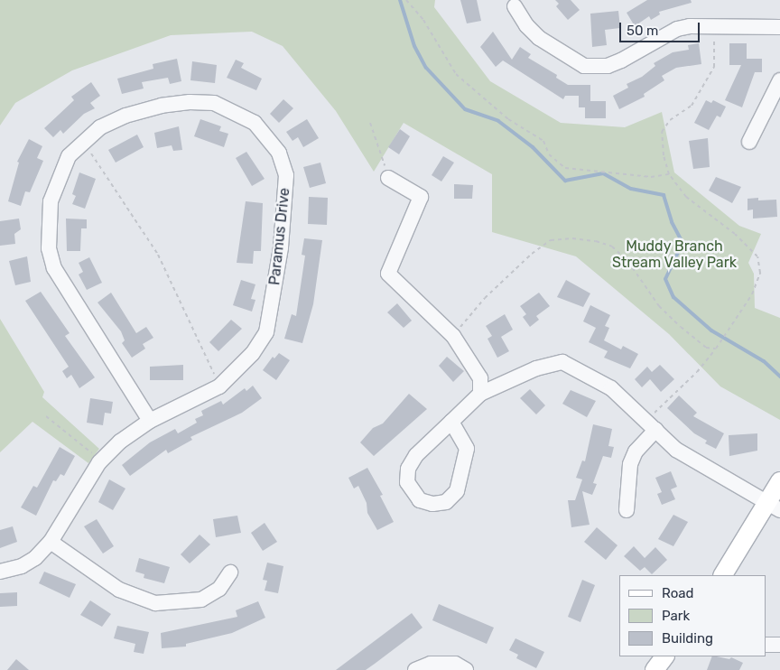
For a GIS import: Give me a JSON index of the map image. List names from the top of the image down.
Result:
{
  "streets": {
    "street": ["Paramus Drive"]
  },
  "parks": ["Muddy Branch Stream Valley Park"],
  "legend": ["Road", "Park", "Building"],
  "scale_bar": "50 m"
}
